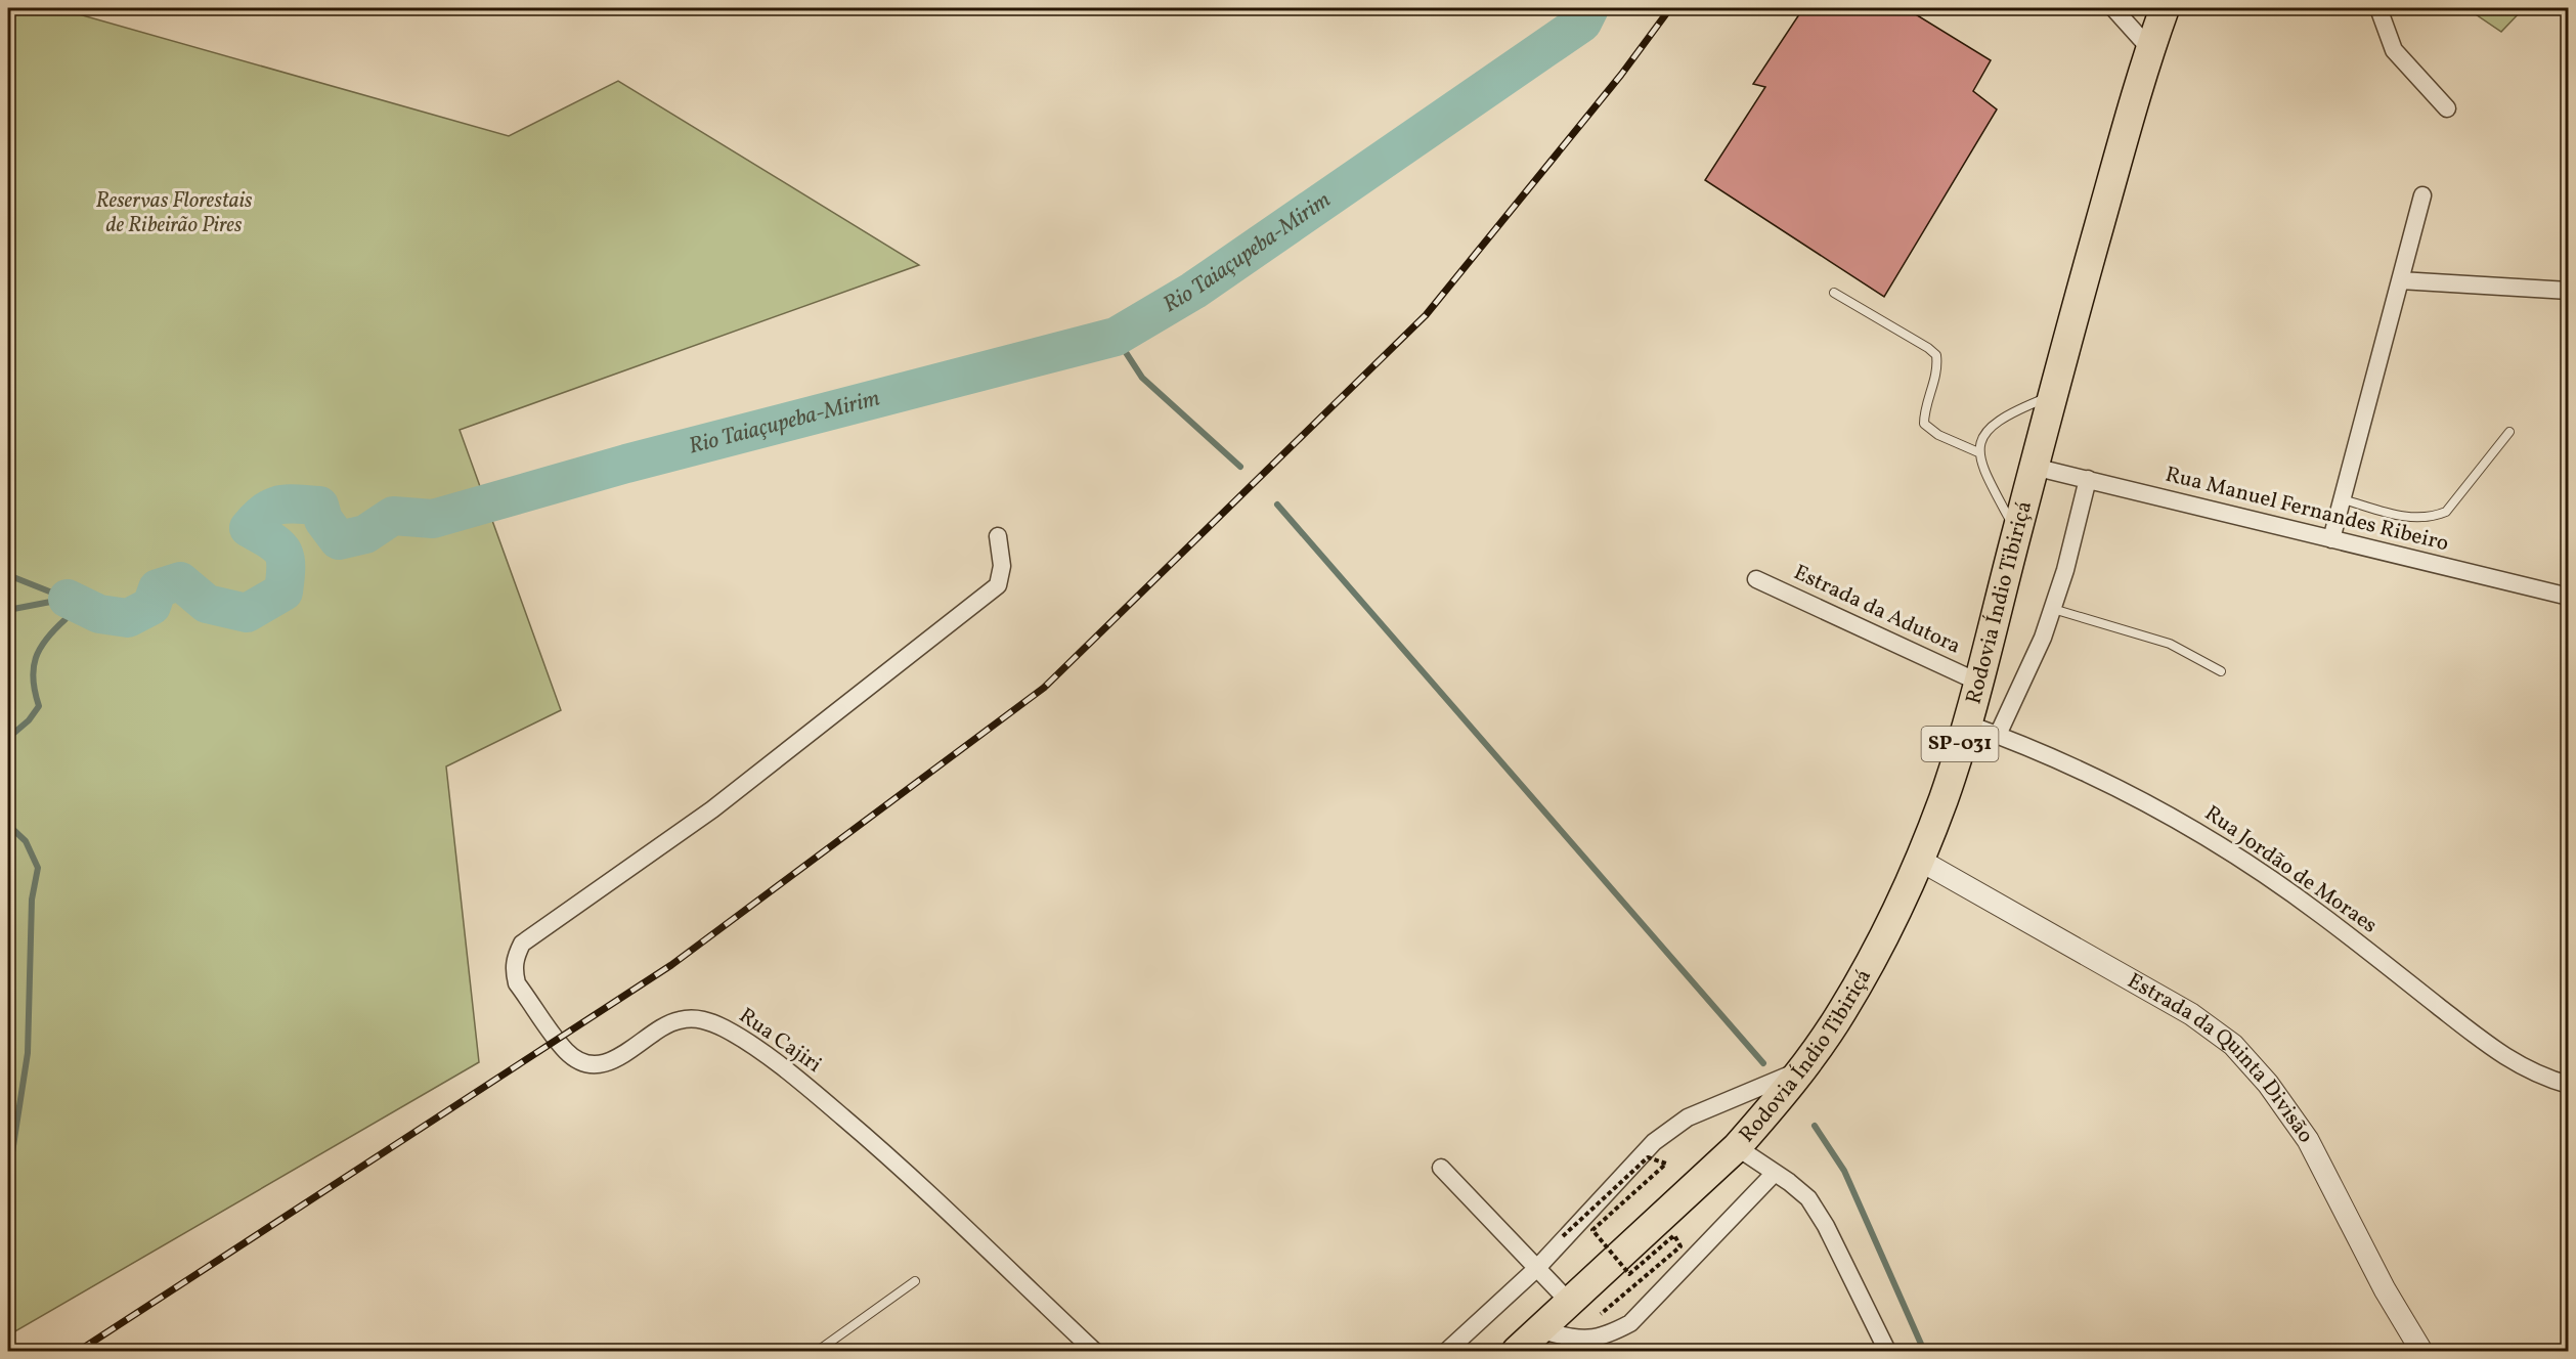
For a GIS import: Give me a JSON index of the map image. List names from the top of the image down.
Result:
{
  "streets": {
    "highway": ["Rodovia Índio Tibiriçá", "SP-031"],
    "street": [
      "Rua Manuel Fernandes Ribeiro",
      "Estrada da Adutora",
      "Rua Jordão de Moraes",
      "Rua Cajiri",
      "Estrada da Quinta Divisão"
    ]
  },
  "crossings": [
    ["Rua Manuel Fernandes Ribeiro", "Rodovia Índio Tibiriçá"],
    ["Rodovia Índio Tibiriçá", "Estrada da Adutora"],
    ["Rodovia Índio Tibiriçá", "Rua Jordão de Moraes"],
    ["Rodovia Índio Tibiriçá", "Estrada da Quinta Divisão"]
  ],
  "water": ["Rio Taiaçupeba-Mirim"],
  "parks": ["Reservas Florestais de Ribeirão Pires"]
}
